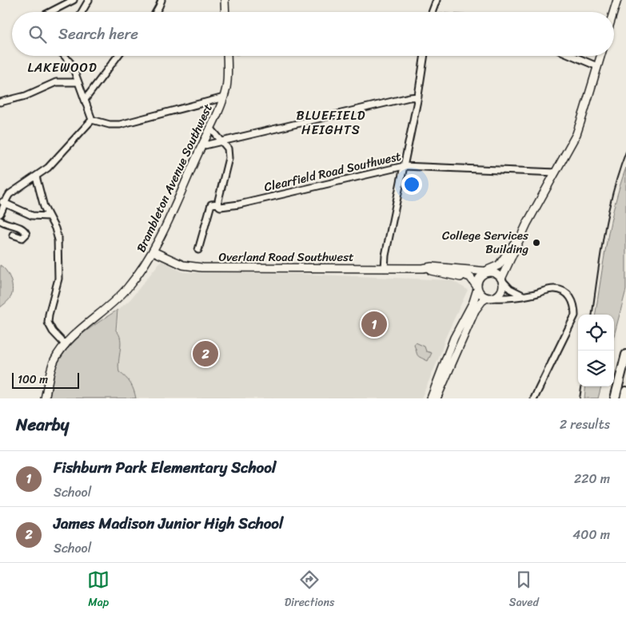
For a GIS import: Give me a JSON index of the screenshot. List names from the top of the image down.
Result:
{
  "streets": {
    "main road": ["Brambleton Avenue Southwest", "Overland Road Southwest"],
    "street": ["Clearfield Road Southwest"]
  },
  "crossings": [
    ["Brambleton Avenue Southwest", "Overland Road Southwest"]
  ],
  "districts": ["LAKEWOOD", "BLUEFIELD HEIGHTS"],
  "places": ["College Services Building"],
  "scale_bar": "100 m",
  "page": {
    "search": "Search here",
    "pins": ["1", "2"],
    "scale": "100 m",
    "heading": ["Nearby", "2 results"],
    "list": [
      {
        "mark": "1",
        "name": "Fishburn Park Elementary School",
        "note": "School",
        "value": "220 m"
      },
      {
        "mark": "2",
        "name": "James Madison Junior High School",
        "note": "School",
        "value": "400 m"
      }
    ],
    "nav": ["Map", "Directions", "Saved"]
  }
}
